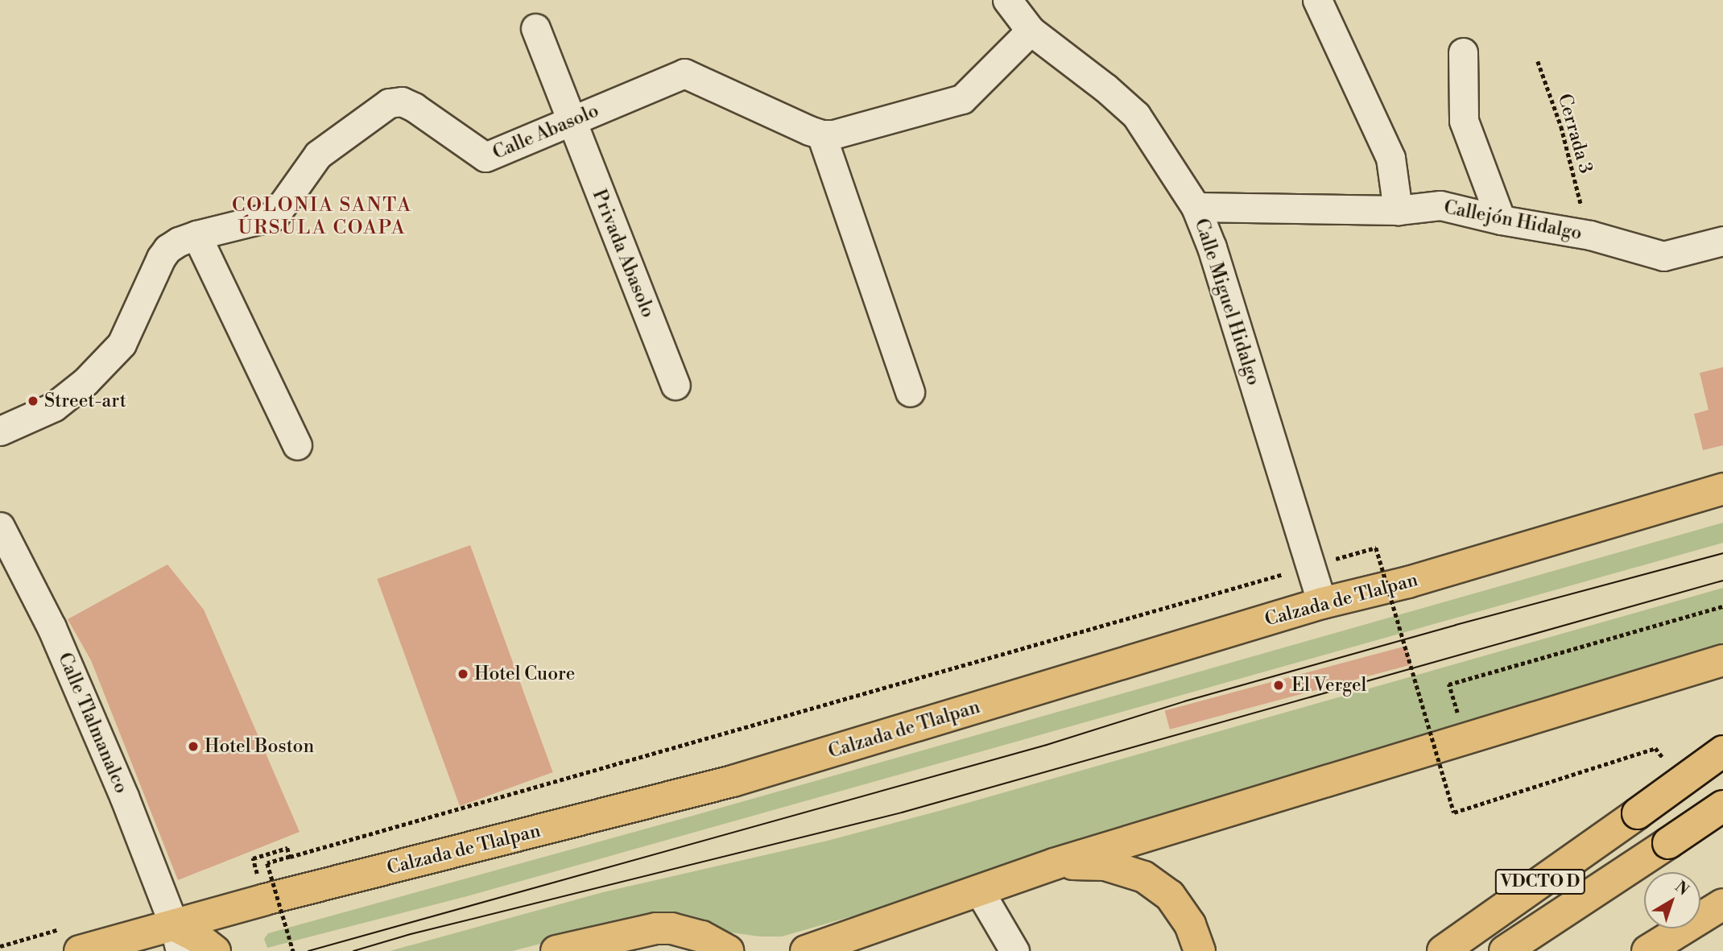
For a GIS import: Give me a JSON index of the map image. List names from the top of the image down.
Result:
{
  "streets": {
    "main road": ["Calzada de Tlalpan", "VDCTO D"],
    "street": [
      "Calle Abasolo",
      "Callejón Hidalgo",
      "Privada Abasolo",
      "Calle Miguel Hidalgo",
      "Calle Tlalmanalco"
    ],
    "path": ["Cerrada 3"]
  },
  "crossings": [
    ["Calle Abasolo", "Privada Abasolo"],
    ["Callejón Hidalgo", "Calle Miguel Hidalgo"],
    ["Calle Miguel Hidalgo", "Calzada de Tlalpan"],
    ["Calzada de Tlalpan", "Calle Tlalmanalco"]
  ],
  "districts": ["COLONIA SANTA ÚRSULA COAPA"],
  "places": [
    "Street-art",
    "Hotel Cuore",
    "El Vergel",
    "Hotel Boston"
  ],
  "north": "top right"
}
